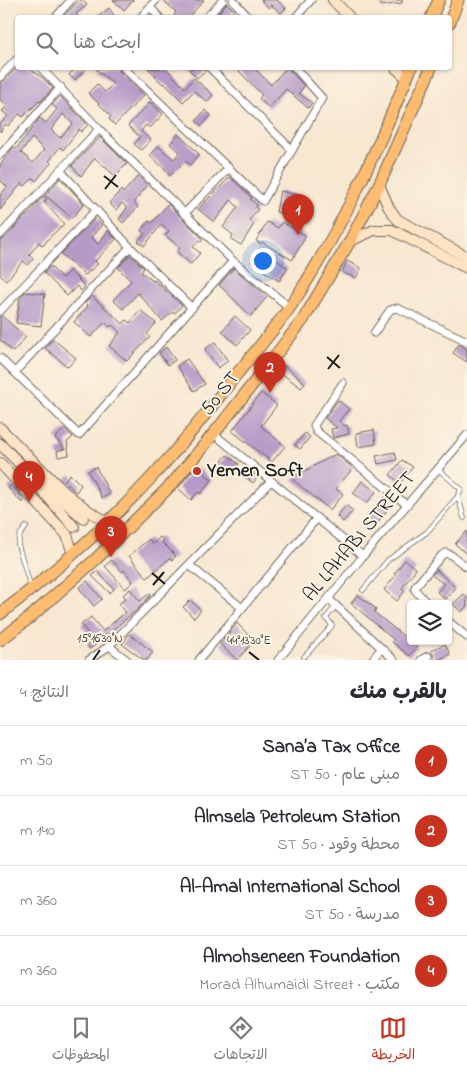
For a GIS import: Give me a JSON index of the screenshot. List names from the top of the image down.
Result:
{
  "streets": {
    "main road": ["50 ST"],
    "street": ["AL LAHABI STREET"]
  },
  "places": ["Yemen Soft"],
  "page": {
    "search": "ابحث هنا",
    "pins": [
      "1",
      "2",
      "4",
      "3"
    ],
    "heading": ["بالقرب منك", "النتائج: 4"],
    "list": [
      {
        "mark": "1",
        "name": "Sana’a Tax Office",
        "note": "مبنى عام · 50 ST",
        "value": "50 m"
      },
      {
        "mark": "2",
        "name": "Almsela Petroleum Station",
        "note": "محطة وقود · 50 ST",
        "value": "140 m"
      },
      {
        "mark": "3",
        "name": "Al-Amal International School",
        "note": "مدرسة · 50 ST",
        "value": "360 m"
      },
      {
        "mark": "4",
        "name": "Almohseneen Foundation",
        "note": "مكتب · Morad Alhumaidi Street",
        "value": "360 m"
      }
    ],
    "nav": ["الخريطة", "الاتجاهات", "المحفوظات"]
  },
  "coordinates": ["15°16'30\"N", "44°13'30\"E"]
}
